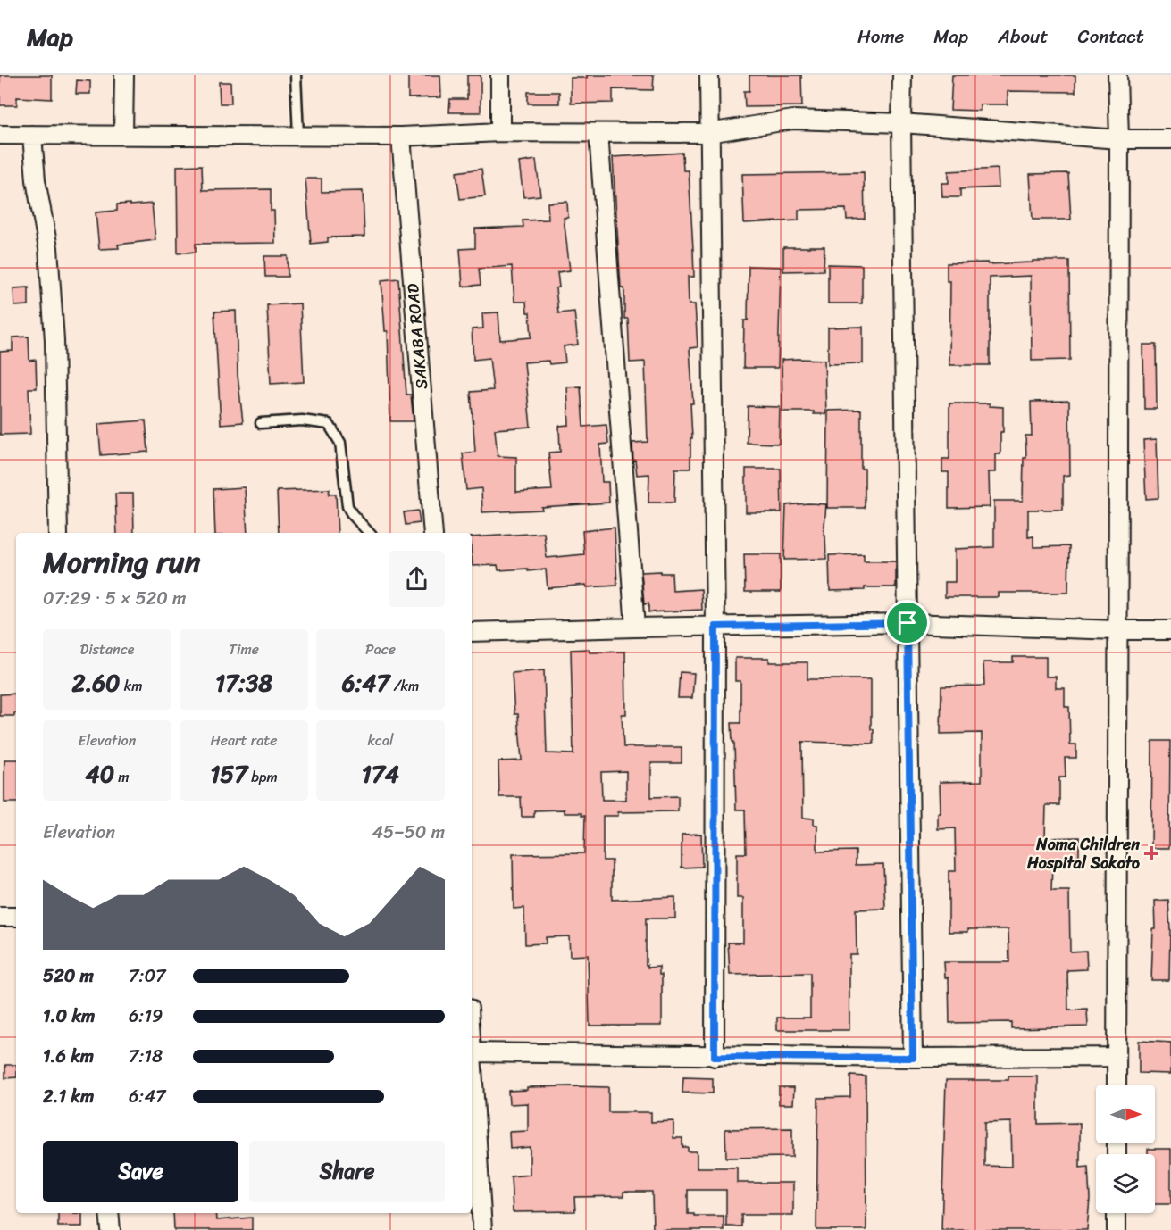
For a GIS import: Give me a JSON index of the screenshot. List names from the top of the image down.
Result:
{
  "streets": {
    "street": ["SAKABA ROAD"]
  },
  "places": {
    "health": ["Noma Children Hospital Sokoto"]
  },
  "north": "right",
  "page": {
    "header": "Map",
    "nav": [
      "Home",
      "Map",
      "About",
      "Contact"
    ],
    "heading": ["Morning run", "07:29 · 5 × 520 m"],
    "stats": [
      ["Distance", "2.60 km"],
      ["Time", "17:38"],
      ["Pace", "6:47 /km"],
      ["Elevation", "40 m"],
      ["Heart rate", "157 bpm"],
      ["kcal", "174"]
    ],
    "chart": ["Elevation", "45–50 m"],
    "list": [
      {
        "name": "520 m",
        "note": "7:07"
      },
      {
        "name": "1.0 km",
        "note": "6:19"
      },
      {
        "name": "1.6 km",
        "note": "7:18"
      },
      {
        "name": "2.1 km",
        "note": "6:47"
      }
    ],
    "buttons": ["Save", "Share"]
  }
}
